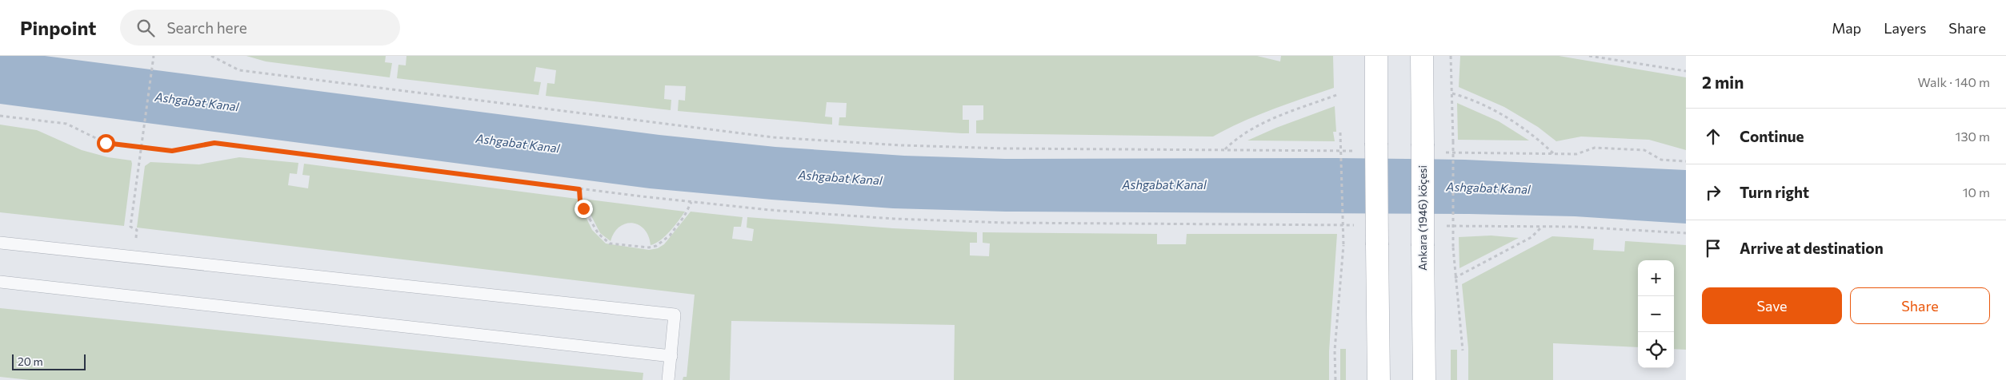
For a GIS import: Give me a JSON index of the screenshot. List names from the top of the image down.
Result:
{
  "streets": {
    "main road": ["Ankara (1946) köçesi"]
  },
  "water": ["Ashgabat Kanal"],
  "scale_bar": "20 m",
  "page": {
    "header": "Pinpoint",
    "search": "Search here",
    "nav": ["Map", "Layers", "Share"],
    "heading": ["2 min", "Walk · 140 m"],
    "list": [
      ["Continue", "130 m"],
      ["Turn right", "10 m"],
      "Arrive at destination"
    ],
    "map_buttons": ["+", "−"],
    "buttons": ["Save", "Share"],
    "scale": "20 m"
  }
}
